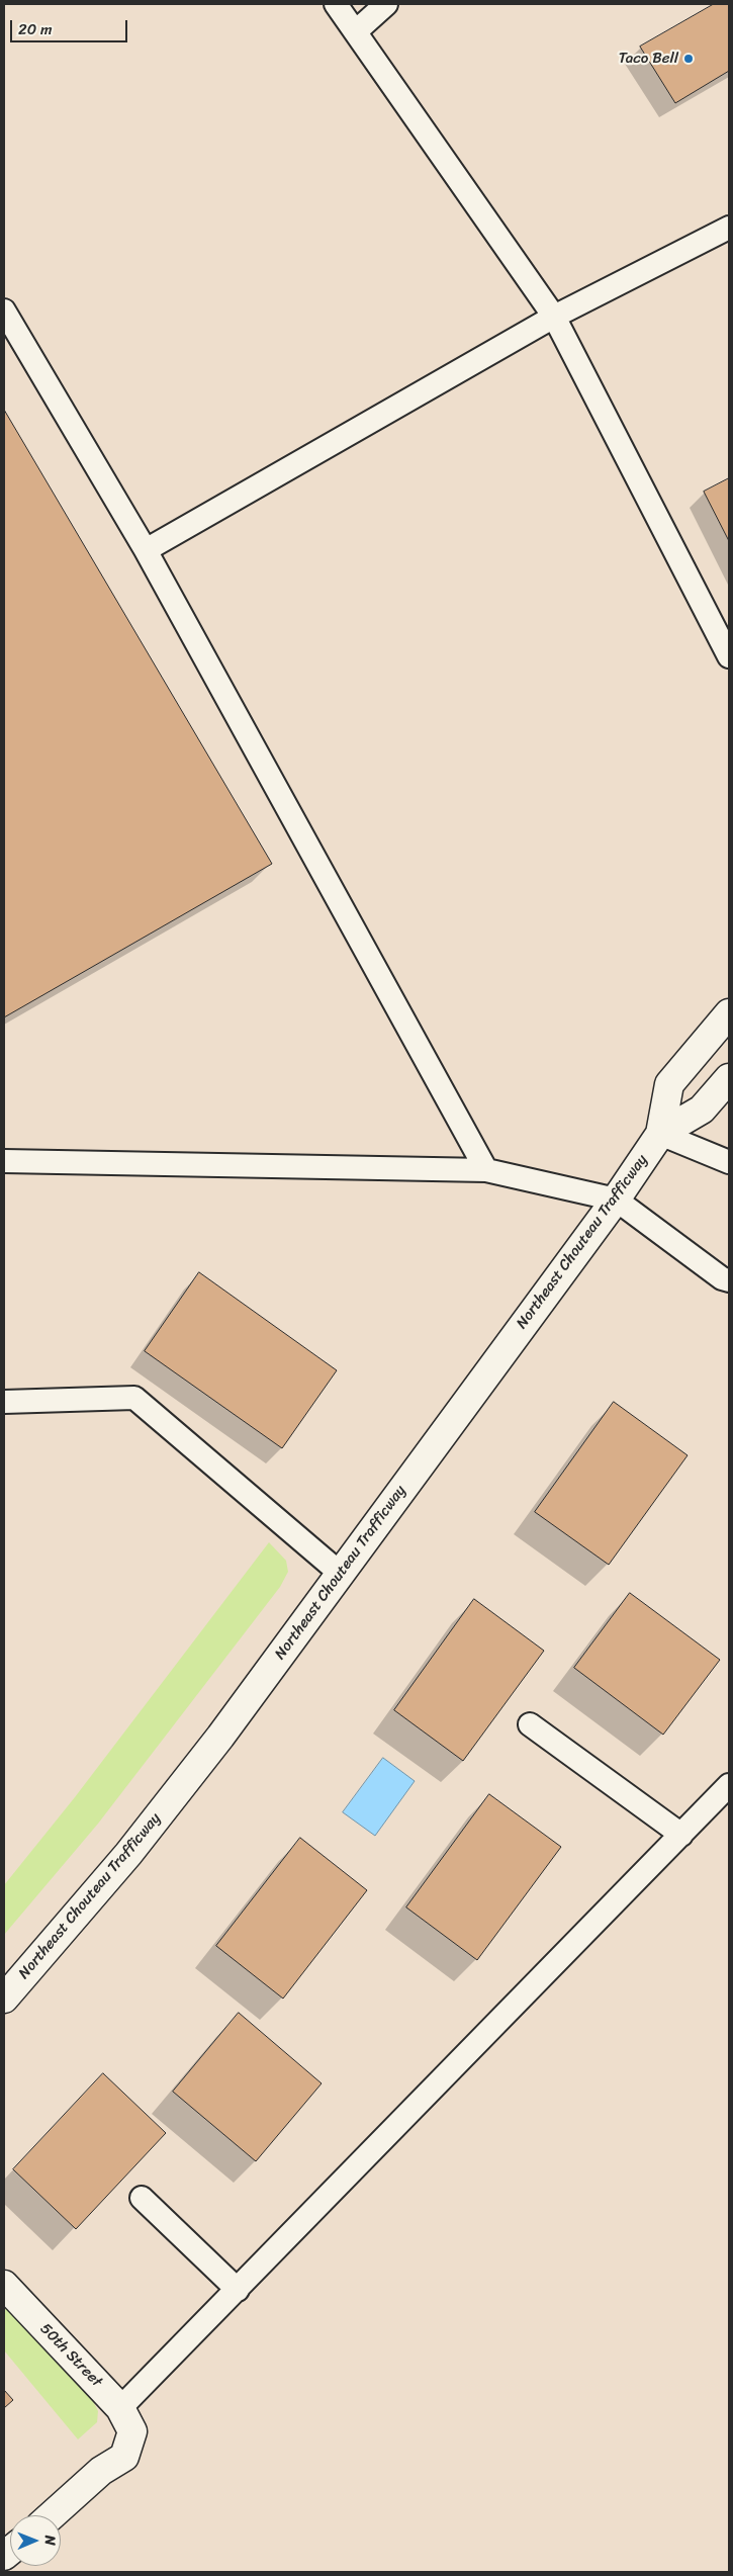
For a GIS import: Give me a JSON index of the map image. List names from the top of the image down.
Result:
{
  "streets": {
    "main road": ["Northeast Chouteau Trafficway", "50th Street"]
  },
  "places": ["Taco Bell"],
  "scale_bar": "20 m",
  "north": "right"
}
